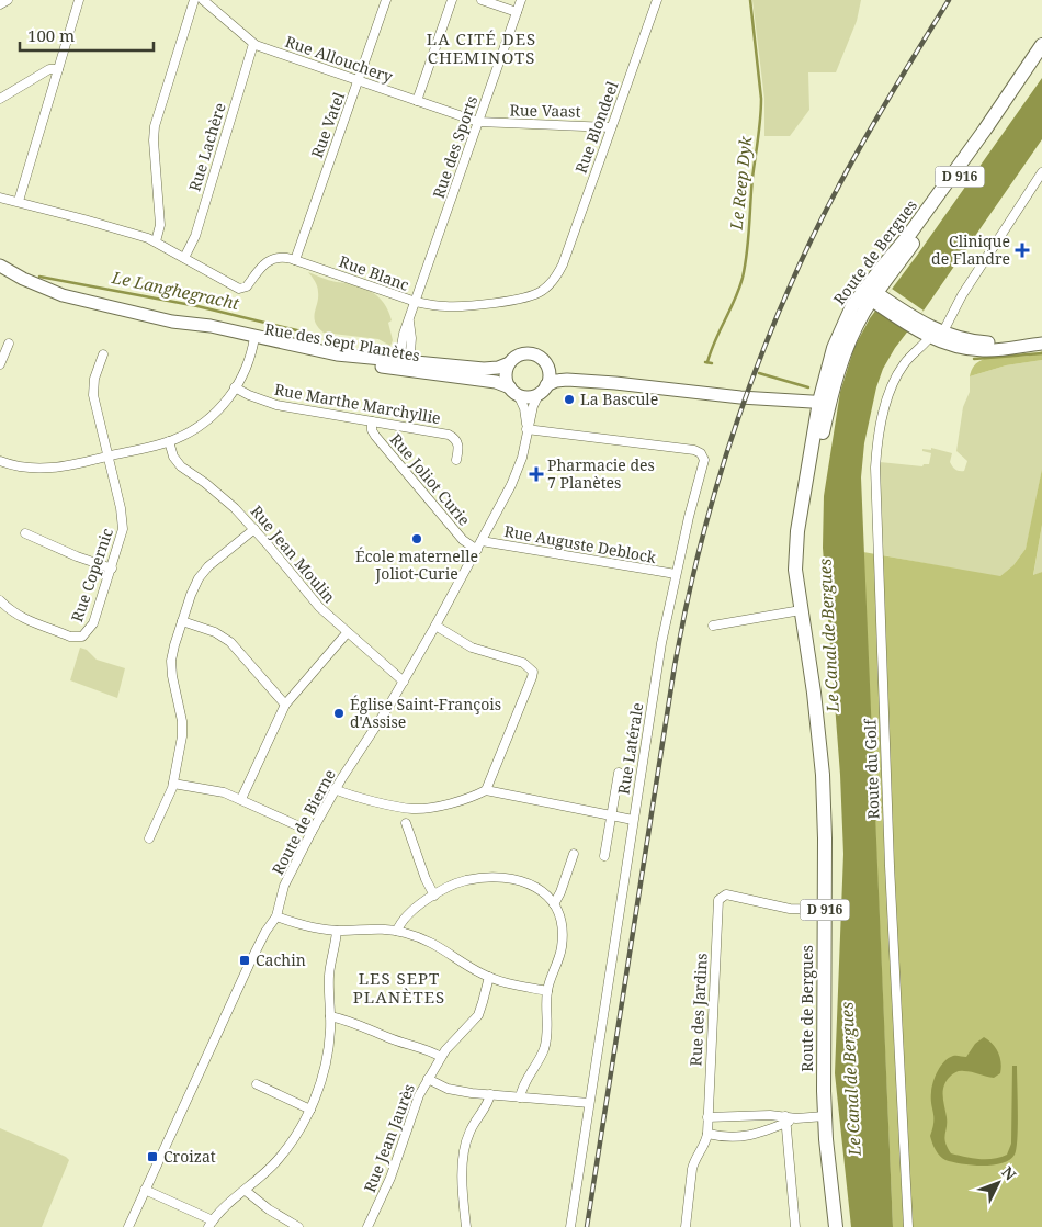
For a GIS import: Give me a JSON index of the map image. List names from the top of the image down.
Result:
{
  "streets": {
    "main road": ["D 916", "Route de Bergues"],
    "street": [
      "Rue Allouchery",
      "Rue Vaast",
      "Rue Vatel",
      "Rue Blondeel",
      "Rue Lachère",
      "Rue des Sports",
      "Rue Blanc",
      "Rue des Sept Planètes",
      "Rue Marthe Marchyllie",
      "Rue Joliot Curie",
      "Rue Auguste Deblock",
      "Rue Jean Moulin",
      "Rue Copernic",
      "Rue Latérale",
      "Route du Golf",
      "Route de Bierne",
      "Rue des Jardins",
      "Rue Jean Jaurès"
    ]
  },
  "crossings": [
    ["Rue Allouchery", "Rue Vaast"],
    ["Rue Allouchery", "Rue Vatel"],
    ["Rue Allouchery", "Rue Lachère"],
    ["Rue Allouchery", "Rue des Sports"],
    ["Rue Vaast", "Rue Blondeel"],
    ["Rue Vaast", "Rue des Sports"],
    ["Rue Vatel", "Rue Blanc"],
    ["Rue Blondeel", "Rue Blanc"],
    ["Rue Lachère", "Rue Blanc"],
    ["Rue des Sports", "Rue Blanc"],
    ["Rue des Sports", "Rue des Sept Planètes"],
    ["Route de Bergues", "Rue des Jardins"],
    ["Rue des Sept Planètes", "Route de Bierne"],
    ["Rue Marthe Marchyllie", "Rue Joliot Curie"],
    ["Rue Joliot Curie", "Route de Bierne"],
    ["Rue Auguste Deblock", "Rue Latérale"],
    ["Rue Auguste Deblock", "Route de Bierne"],
    ["Rue Jean Moulin", "Route de Bierne"],
    ["Rue Latérale", "Route de Bierne"]
  ],
  "districts": ["LA CITÉ DES CHEMINOTS", "LES SEPT PLANÈTES"],
  "water": ["Le Reep Dyk", "Le Langhegracht", "Le Canal de Bergues"],
  "places": {
    "health": ["Clinique de Flandre", "Pharmacie des 7 Planètes"],
    "other": ["La Bascule", "École maternelle Joliot-Curie", "Église Saint-François d'Assise"],
    "transit": ["Cachin", "Croizat"]
  },
  "scale_bar": "100 m",
  "north": "top right"
}
